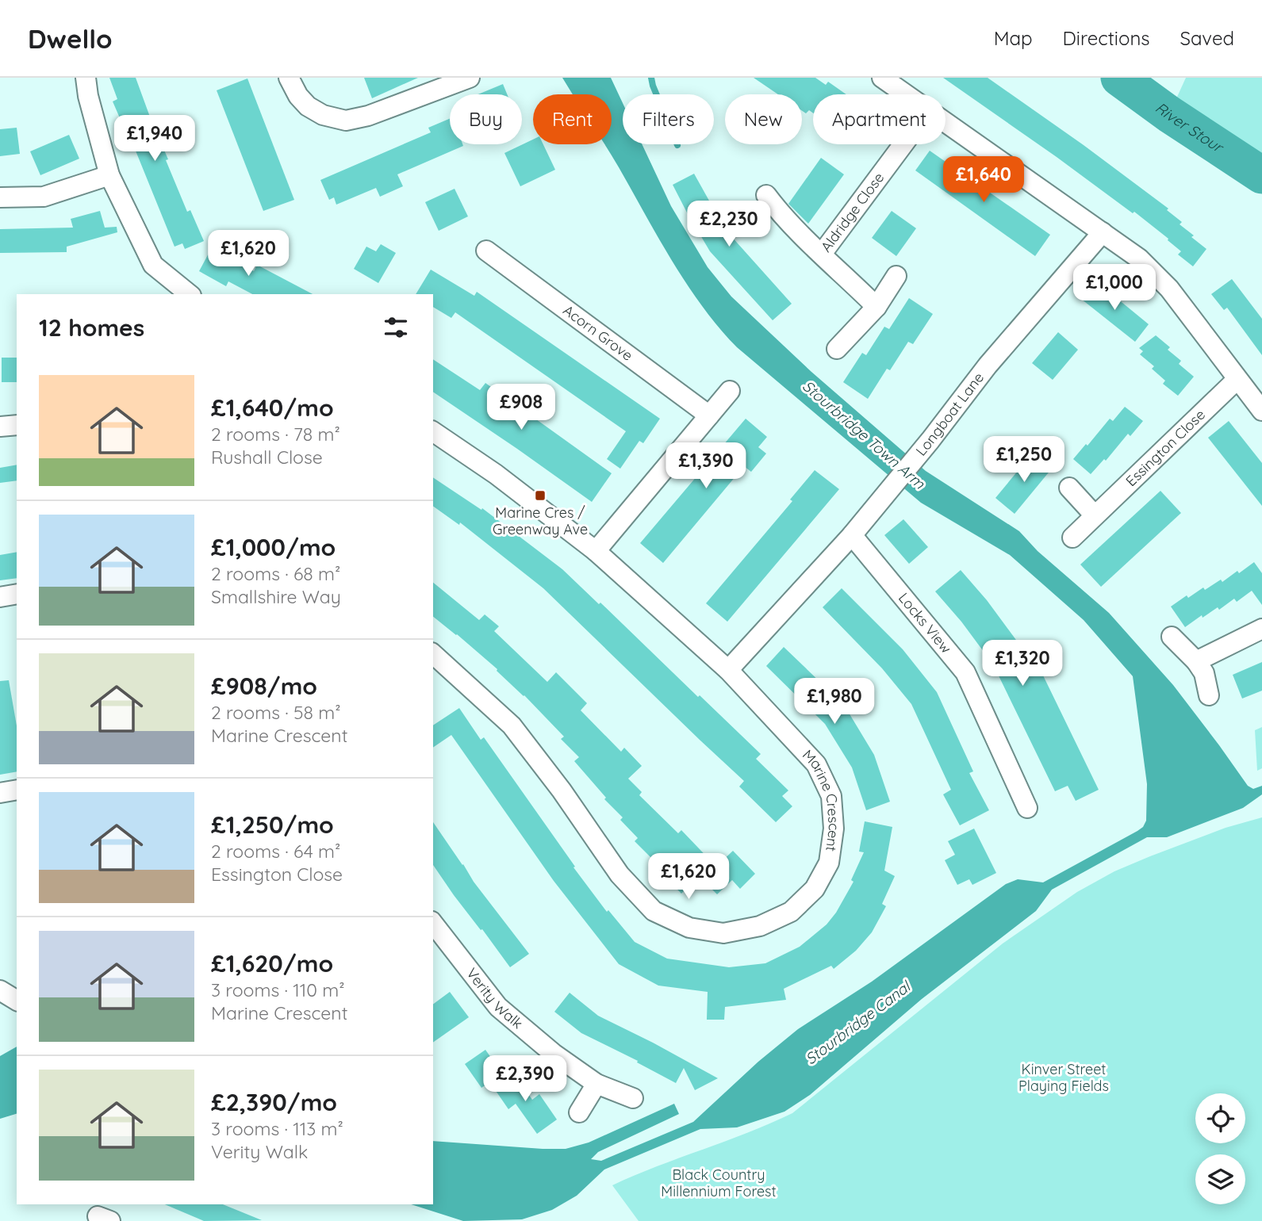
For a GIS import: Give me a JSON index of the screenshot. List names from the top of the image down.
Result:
{
  "streets": {
    "street": [
      "Aldridge Close",
      "Acorn Grove",
      "Longboat Lane",
      "Essington Close",
      "Locks View",
      "Marine Crescent",
      "Verity Walk"
    ]
  },
  "crossings": [
    ["Longboat Lane", "Locks View"],
    ["Longboat Lane", "Marine Crescent"]
  ],
  "water": ["River Stour", "Stourbridge Town Arm", "Stourbridge Canal"],
  "parks": ["Kinver Street Playing Fields", "Black Country Millennium Forest"],
  "places": {
    "transit": ["Marine Cres / Greenway Ave"]
  },
  "page": {
    "header": "Dwello",
    "nav": ["Map", "Directions", "Saved"],
    "chip": [
      "Buy",
      "Rent",
      "Filters",
      "New",
      "Apartment"
    ],
    "price": [
      "£1,940",
      "£1,640",
      "£2,230",
      "£1,620",
      "£1,000",
      "£908",
      "£1,250",
      "£1,390",
      "£1,320",
      "£1,980",
      "£1,620",
      "£2,390"
    ],
    "heading": "12 homes",
    "list": [
      {
        "name": "£1,640/mo",
        "note": "2 rooms · 78 m² · Rushall Close"
      },
      {
        "name": "£1,000/mo",
        "note": "2 rooms · 68 m² · Smallshire Way"
      },
      {
        "name": "£908/mo",
        "note": "2 rooms · 58 m² · Marine Crescent"
      },
      {
        "name": "£1,250/mo",
        "note": "2 rooms · 64 m² · Essington Close"
      },
      {
        "name": "£1,620/mo",
        "note": "3 rooms · 110 m² · Marine Crescent"
      },
      {
        "name": "£2,390/mo",
        "note": "3 rooms · 113 m² · Verity Walk"
      }
    ]
  }
}
